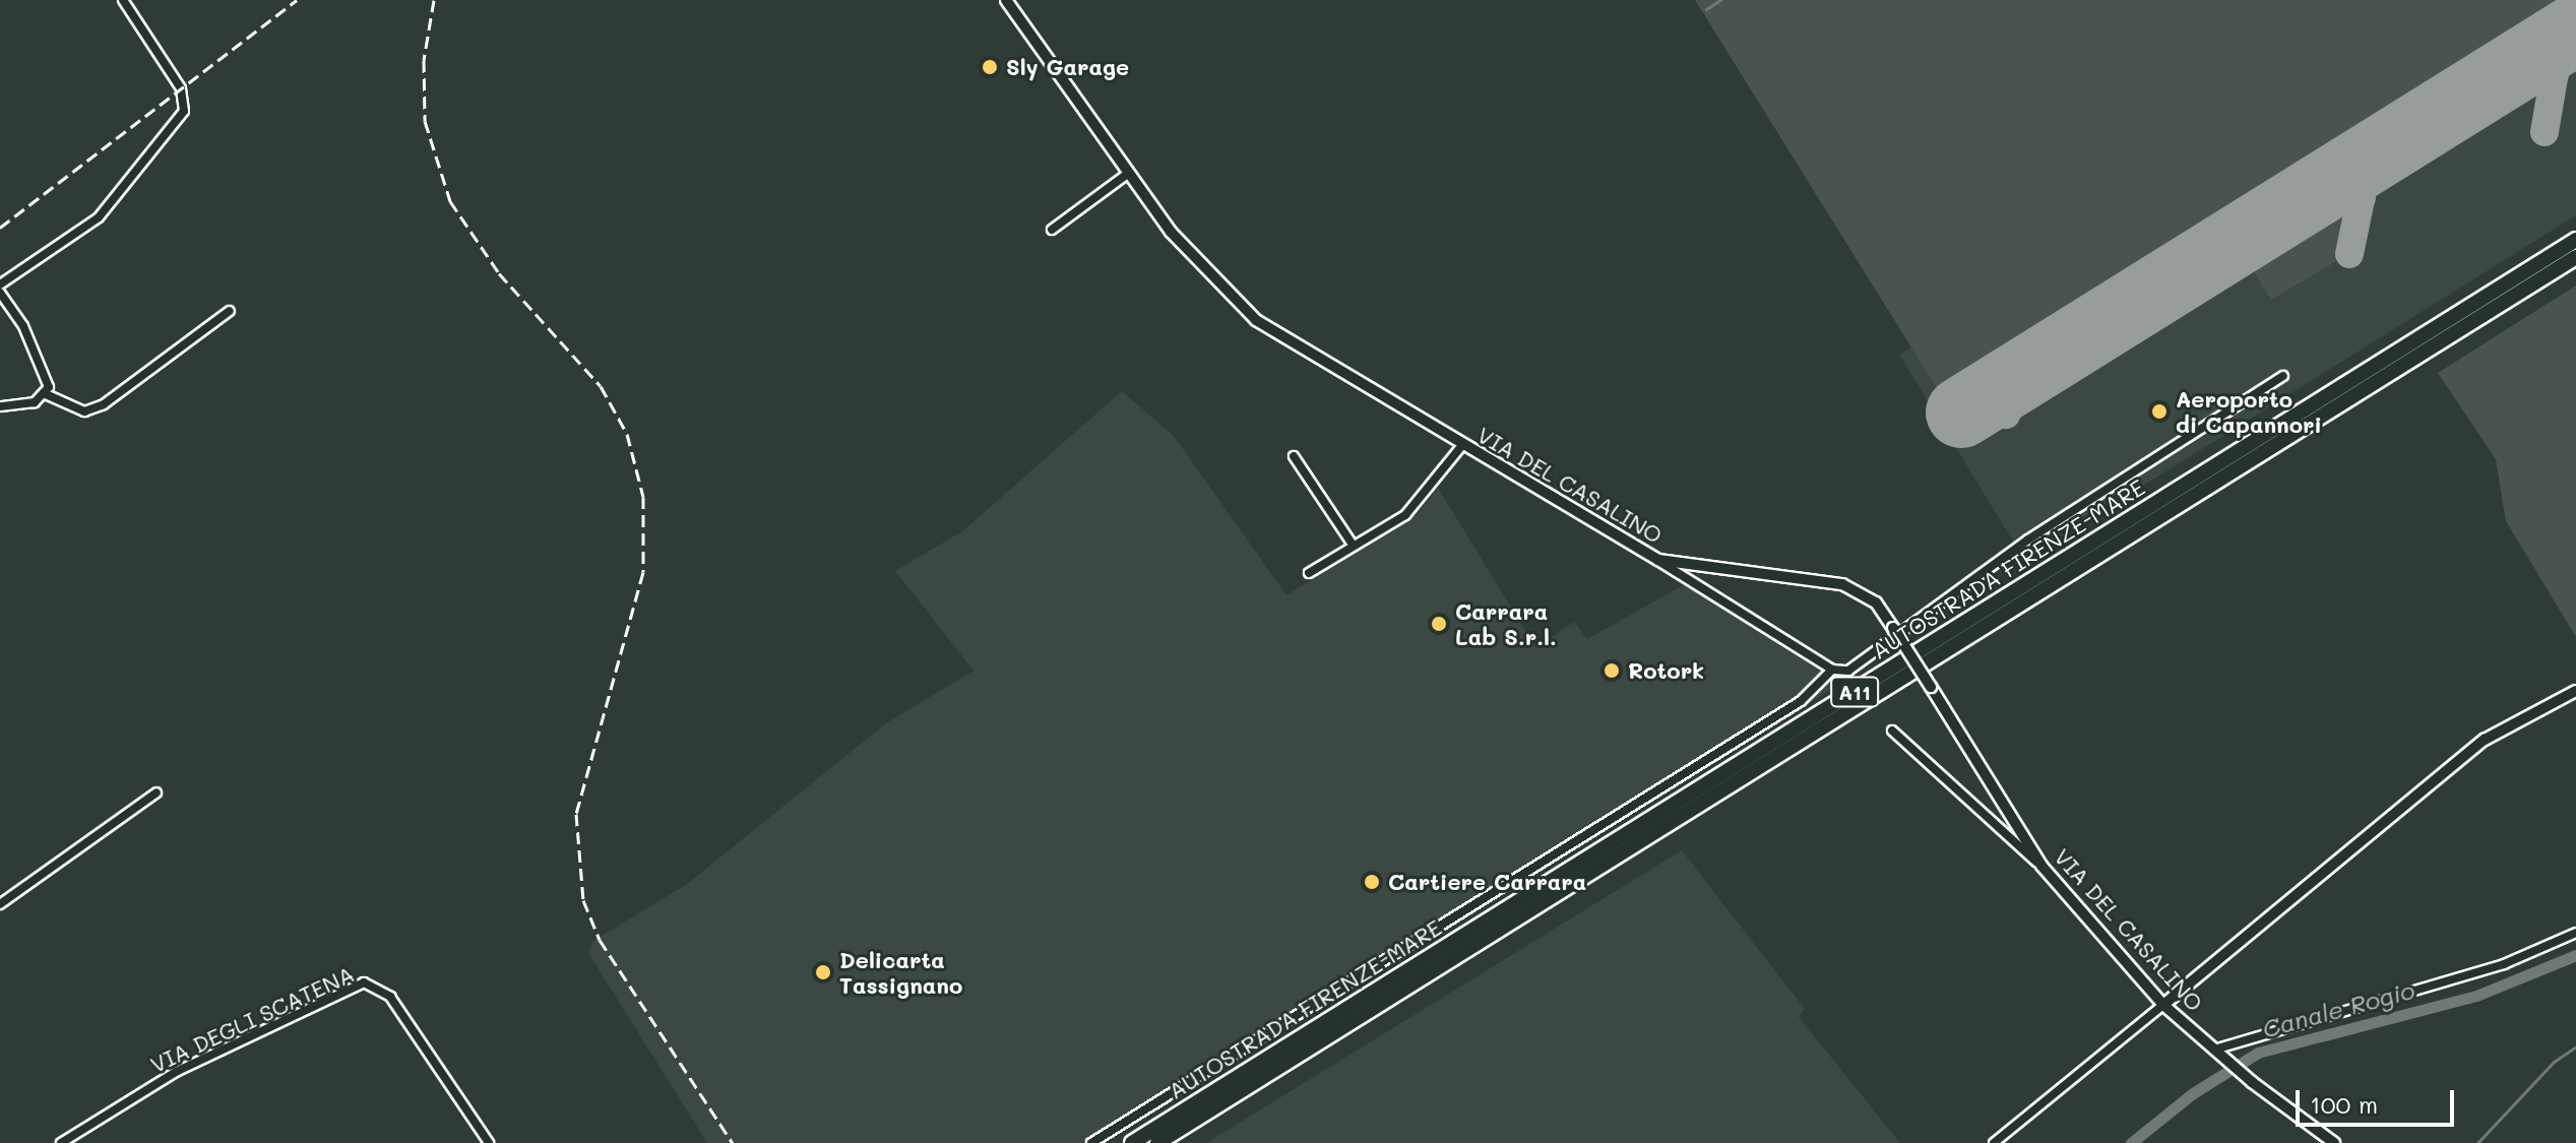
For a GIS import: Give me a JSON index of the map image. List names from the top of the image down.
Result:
{
  "streets": {
    "highway": ["AUTOSTRADA FIRENZE-MARE", "A11"],
    "street": ["VIA DEL CASALINO", "VIA DEGLI SCATENA"]
  },
  "water": ["Canale Rogio"],
  "places": [
    "Sly Garage",
    "Aeroporto di Capannori",
    "Carrara Lab S.r.l.",
    "Rotork",
    "Cartiere Carrara",
    "Delicarta Tassignano"
  ],
  "scale_bar": "100 m"
}
